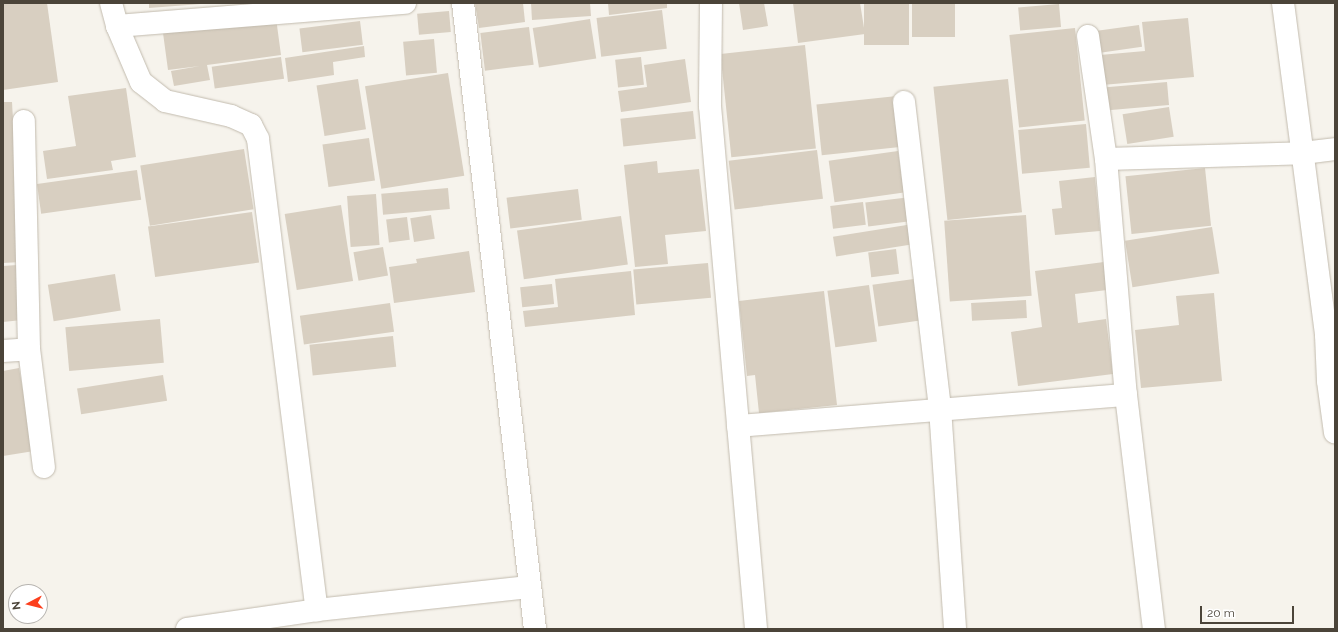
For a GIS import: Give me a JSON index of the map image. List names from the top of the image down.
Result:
{
  "scale_bar": "20 m",
  "north": "left"
}
